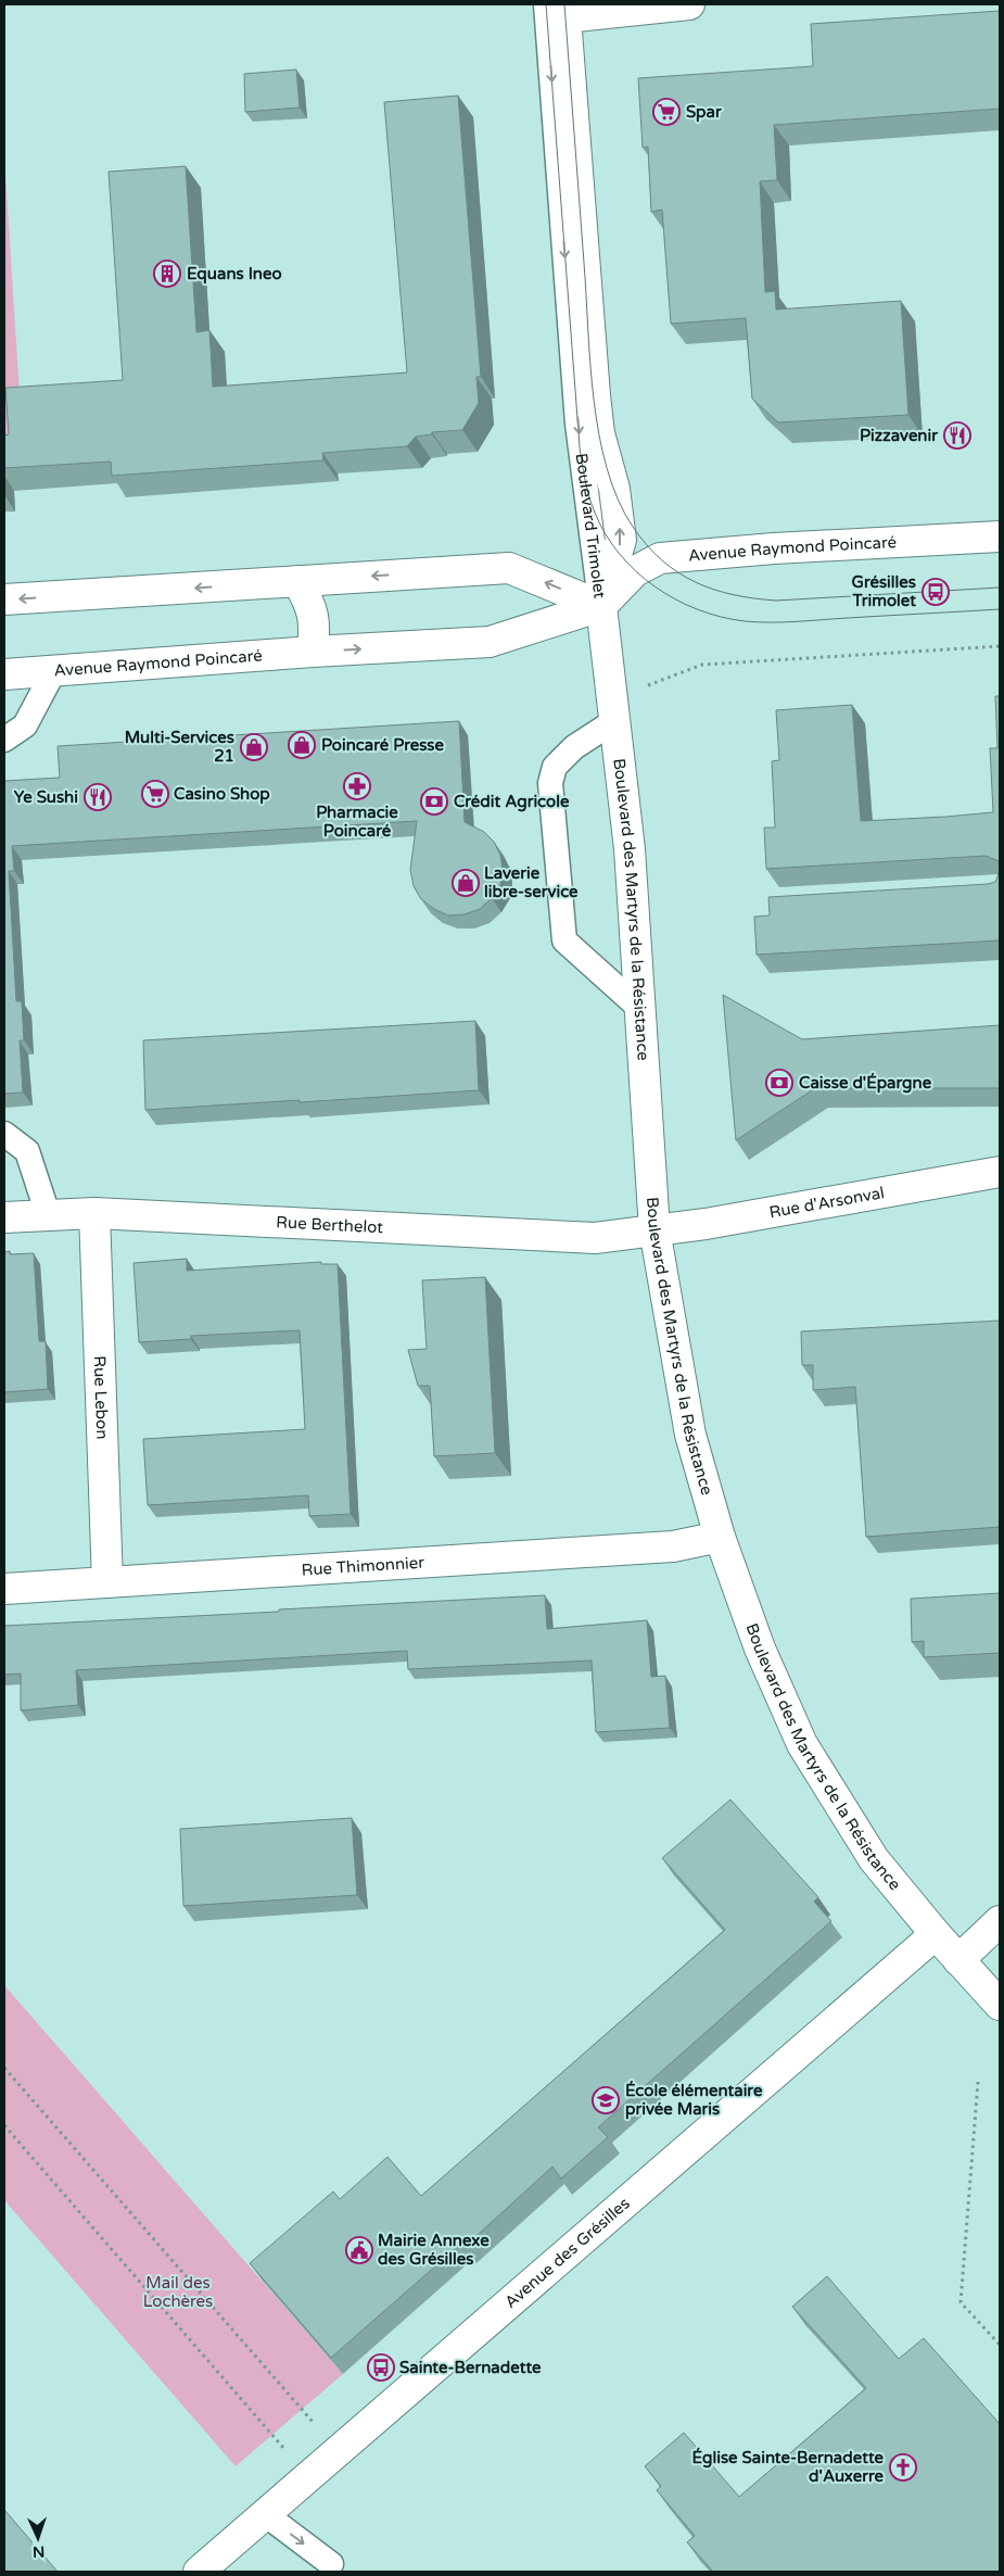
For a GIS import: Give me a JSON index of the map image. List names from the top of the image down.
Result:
{
  "streets": {
    "street": [
      "Boulevard Trimolet",
      "Avenue Raymond Poincaré",
      "Boulevard des Martyrs de la Résistance",
      "Rue d'Arsonval",
      "Rue Berthelot",
      "Rue Lebon",
      "Rue Thimonnier",
      "Avenue des Grésilles"
    ]
  },
  "crossings": [
    ["Boulevard Trimolet", "Avenue Raymond Poincaré"],
    ["Boulevard Trimolet", "Boulevard des Martyrs de la Résistance"],
    ["Avenue Raymond Poincaré", "Boulevard des Martyrs de la Résistance"],
    ["Boulevard des Martyrs de la Résistance", "Rue d'Arsonval"],
    ["Boulevard des Martyrs de la Résistance", "Rue Berthelot"],
    ["Boulevard des Martyrs de la Résistance", "Rue Thimonnier"],
    ["Boulevard des Martyrs de la Résistance", "Avenue des Grésilles"],
    ["Rue d'Arsonval", "Rue Berthelot"],
    ["Rue Berthelot", "Rue Lebon"],
    ["Rue Lebon", "Rue Thimonnier"]
  ],
  "parks": ["Mail des Lochères"],
  "places": {
    "supermarket": ["Spar", "Casino Shop"],
    "building": ["Equans Ineo"],
    "restaurant": ["Pizzavenir", "Ye Sushi"],
    "bus stop": ["Grésilles Trimolet", "Sainte-Bernadette"],
    "shop": ["Poincaré Presse", "Multi-Services 21", "Laverie libre-service"],
    "pharmacy": ["Pharmacie Poincaré"],
    "bank": ["Crédit Agricole", "Caisse d'Épargne"],
    "school or university": ["École élémentaire privée Maris"],
    "public building": ["Mairie Annexe des Grésilles"],
    "church": ["Église Sainte-Bernadette d'Auxerre"]
  },
  "north": "bottom"
}
